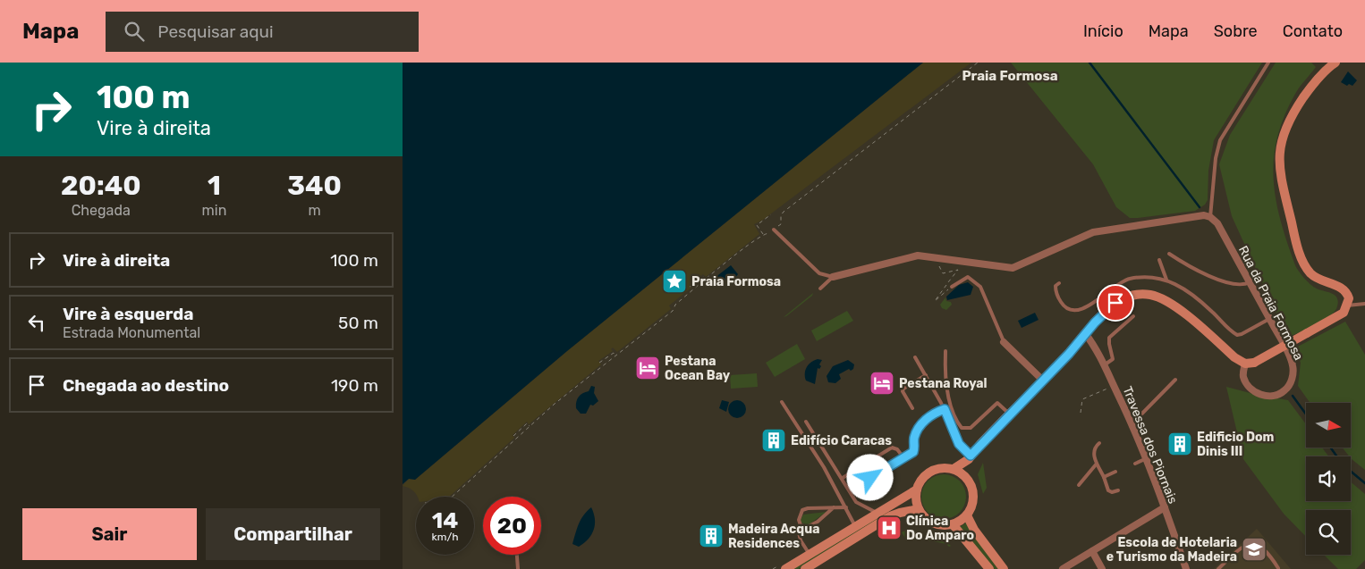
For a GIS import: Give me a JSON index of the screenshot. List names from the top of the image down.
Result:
{
  "streets": {
    "street": ["Rua da Praia Formosa", "Travessa dos Piornais"]
  },
  "districts": ["Praia Formosa"],
  "places": {
    "place": ["Praia Formosa"],
    "hotel": ["Pestana Ocean Bay", "Pestana Royal"],
    "building": ["Edifício Caracas", "Edificio Dom Dinis III", "Madeira Acqua Residences"],
    "hospital": ["Clínica Do Amparo"],
    "school or university": ["Escola de Hotelaria e Turismo da Madeira"]
  },
  "north": "right",
  "page": {
    "header": "Mapa",
    "search": "Pesquisar aqui",
    "nav": [
      "Início",
      "Mapa",
      "Sobre",
      "Contato"
    ],
    "turn": ["100 m", "Vire à direita"],
    "eta": [
      "20:40",
      "Chegada",
      "1",
      "min",
      "340",
      "m"
    ],
    "list": [
      {
        "name": "Vire à direita",
        "value": "100 m"
      },
      {
        "name": "Vire à esquerda",
        "note": "Estrada Monumental",
        "value": "50 m"
      },
      {
        "name": "Chegada ao destino",
        "value": "190 m"
      }
    ],
    "speed": "14 km/h",
    "limit": "20",
    "buttons": ["Sair", "Compartilhar"]
  }
}
